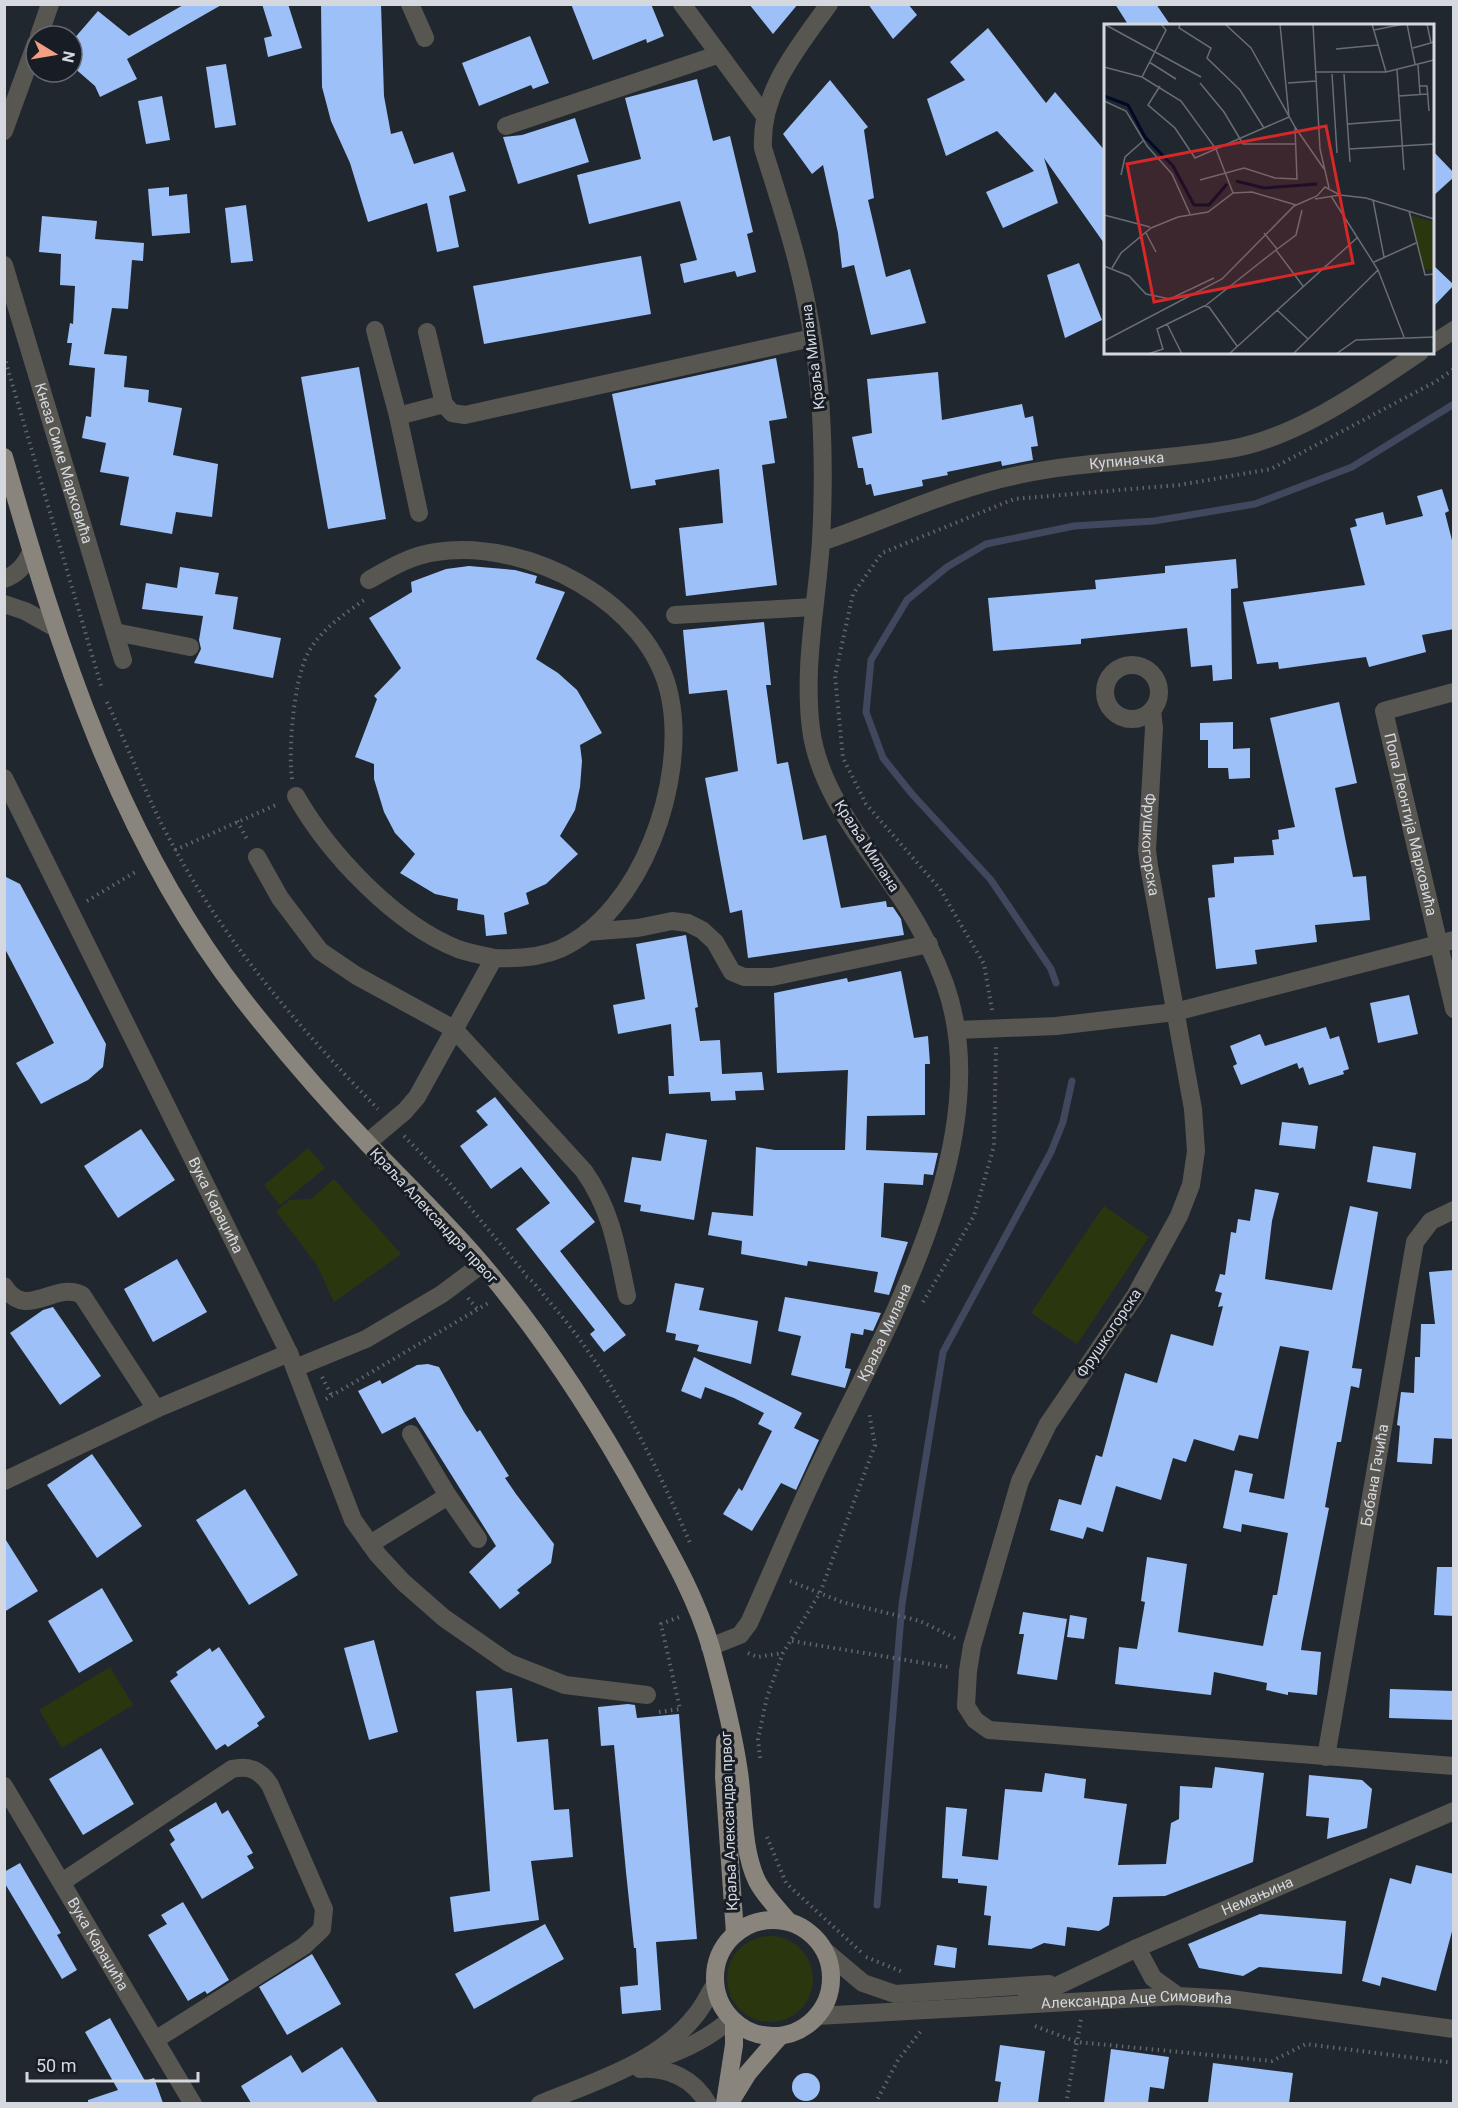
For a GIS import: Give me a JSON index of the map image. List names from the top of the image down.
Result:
{
  "streets": {
    "main road": ["Краља Александра првог"],
    "street": [
      "Краља Милана",
      "Купиначка",
      "Кнеза Симе Марковића",
      "Попа Леонтија Марковића",
      "Фрушкогорска",
      "Вука Караџића",
      "Бобана Гачића",
      "Немањина",
      "Александра Аце Симовића"
    ]
  },
  "crossings": [
    ["Краља Милана", "Купиначка"],
    ["Краља Александра првог", "Александра Аце Симовића"],
    ["Немањина", "Александра Аце Симовића"]
  ],
  "scale_bar": "50 m",
  "north": "right"
}
